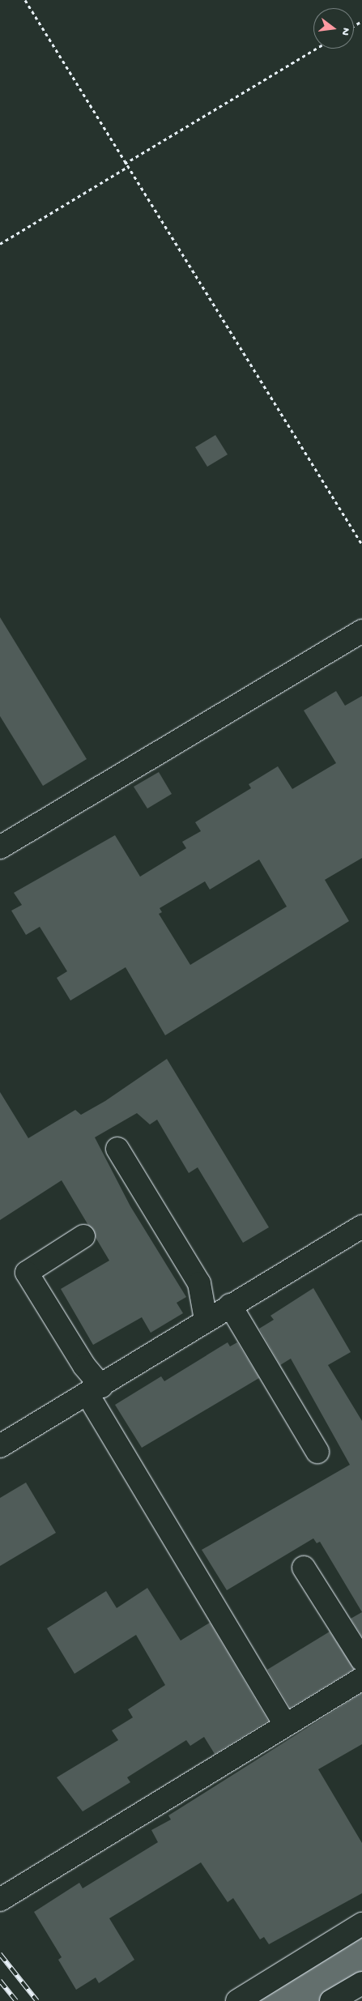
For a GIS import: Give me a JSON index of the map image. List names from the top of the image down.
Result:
{
  "north": "right"
}
